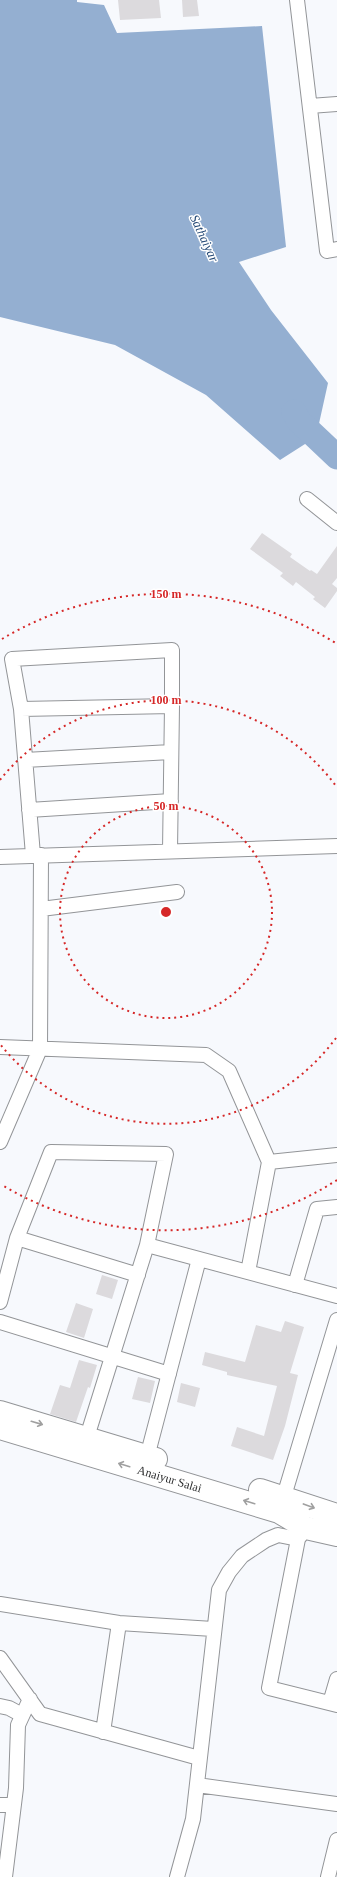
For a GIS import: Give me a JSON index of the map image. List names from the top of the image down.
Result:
{
  "streets": {
    "main road": ["Anaiyur Salai"]
  },
  "water": ["Sathaiyar"],
  "rings": ["150 m", "100 m", "50 m"]
}
